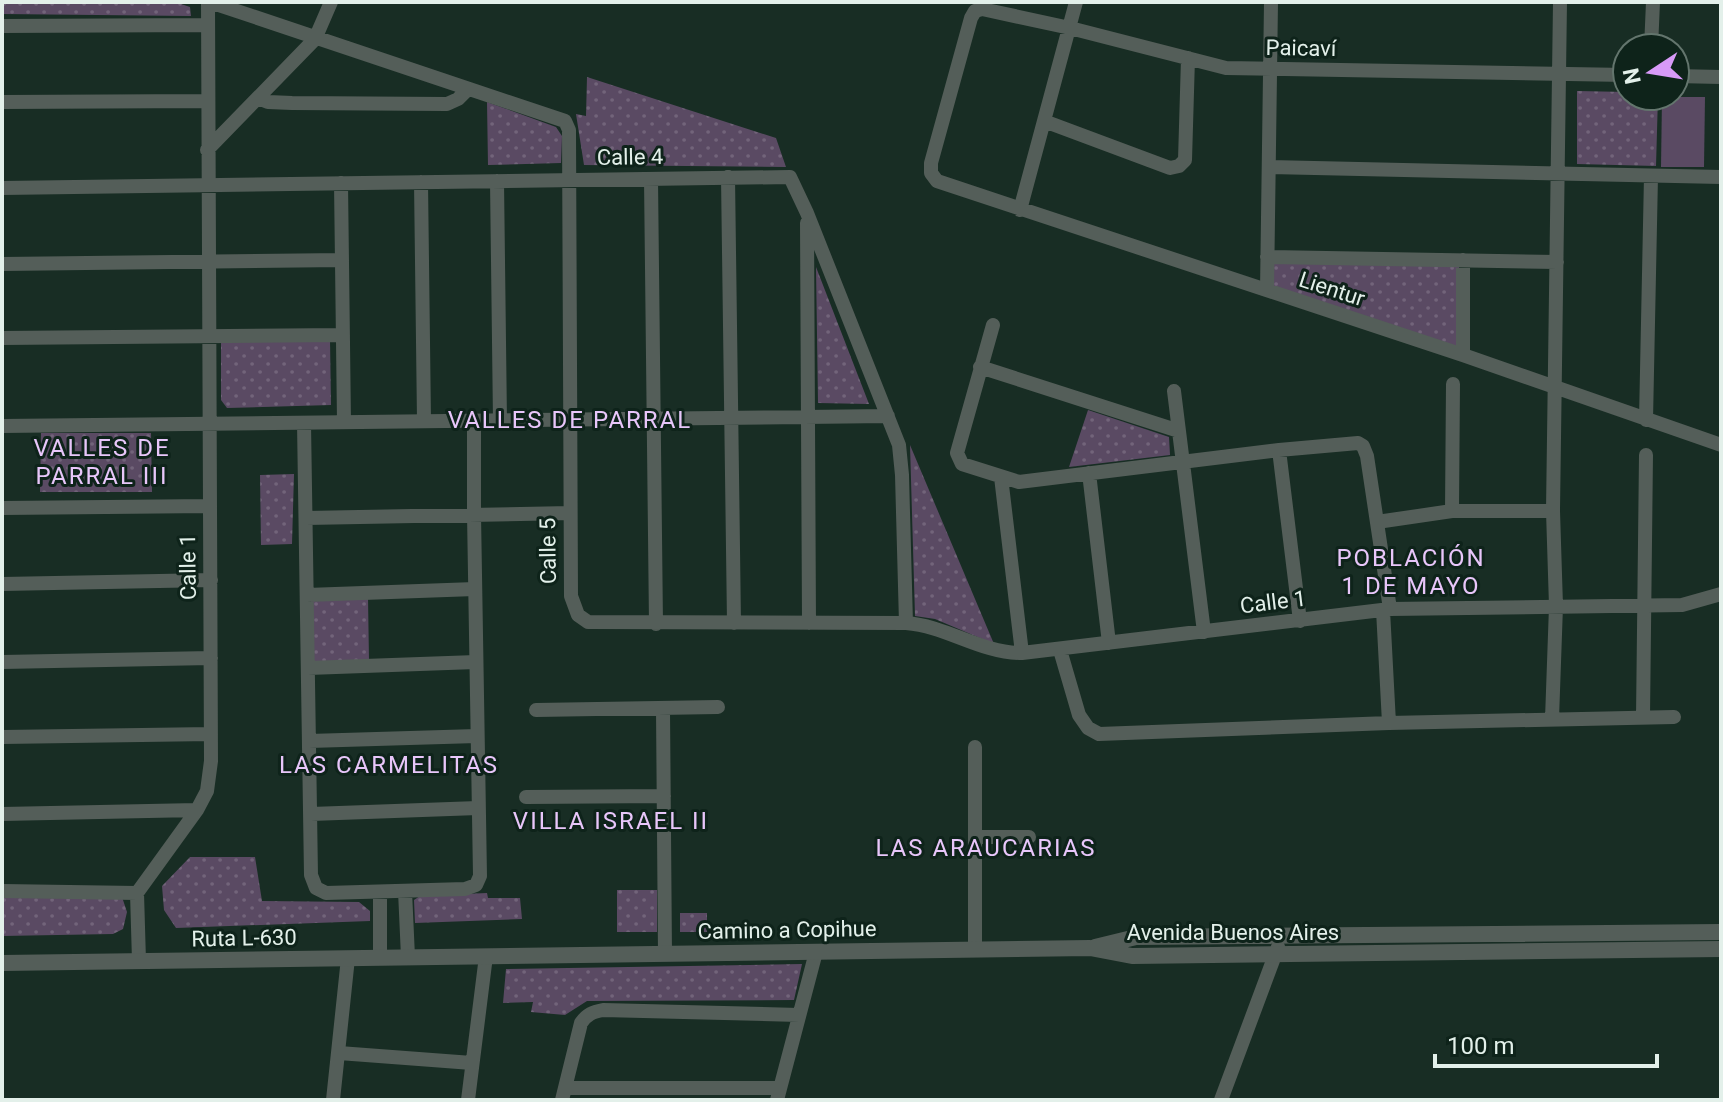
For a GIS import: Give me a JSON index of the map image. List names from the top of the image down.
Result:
{
  "streets": {
    "street": [
      "Paicaví",
      "Calle 4",
      "Lientur",
      "Calle 5",
      "Calle 1",
      "Camino a Copihue",
      "Avenida Buenos Aires",
      "Ruta L-630"
    ]
  },
  "crossings": [
    ["Paicaví", "Lientur"],
    ["Calle 4", "Calle 5"],
    ["Calle 4", "Calle 1"],
    ["Calle 5", "Calle 1"],
    ["Camino a Copihue", "Avenida Buenos Aires"],
    ["Camino a Copihue", "Ruta L-630"]
  ],
  "districts": [
    "VALLES DE PARRAL",
    "VALLES DE PARRAL III",
    "POBLACIÓN 1 DE MAYO",
    "LAS CARMELITAS",
    "VILLA ISRAEL II",
    "LAS ARAUCARIAS"
  ],
  "scale_bar": "100 m",
  "north": "left"
}
